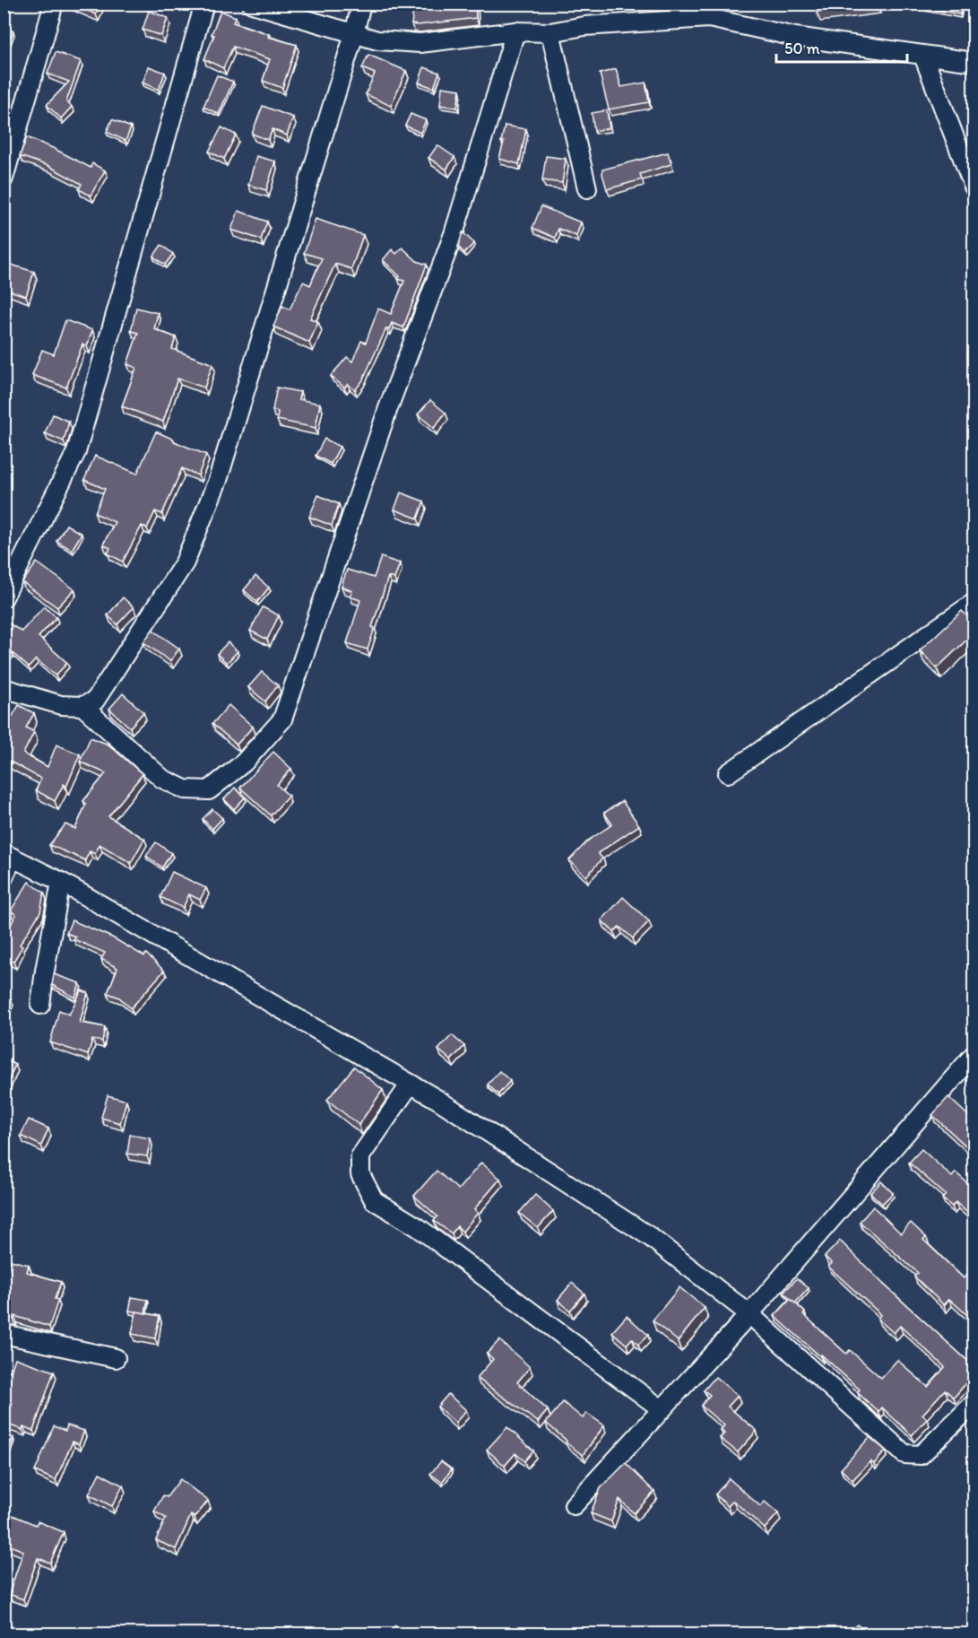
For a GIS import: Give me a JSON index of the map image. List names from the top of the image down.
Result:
{
  "scale_bar": "50 m"
}
